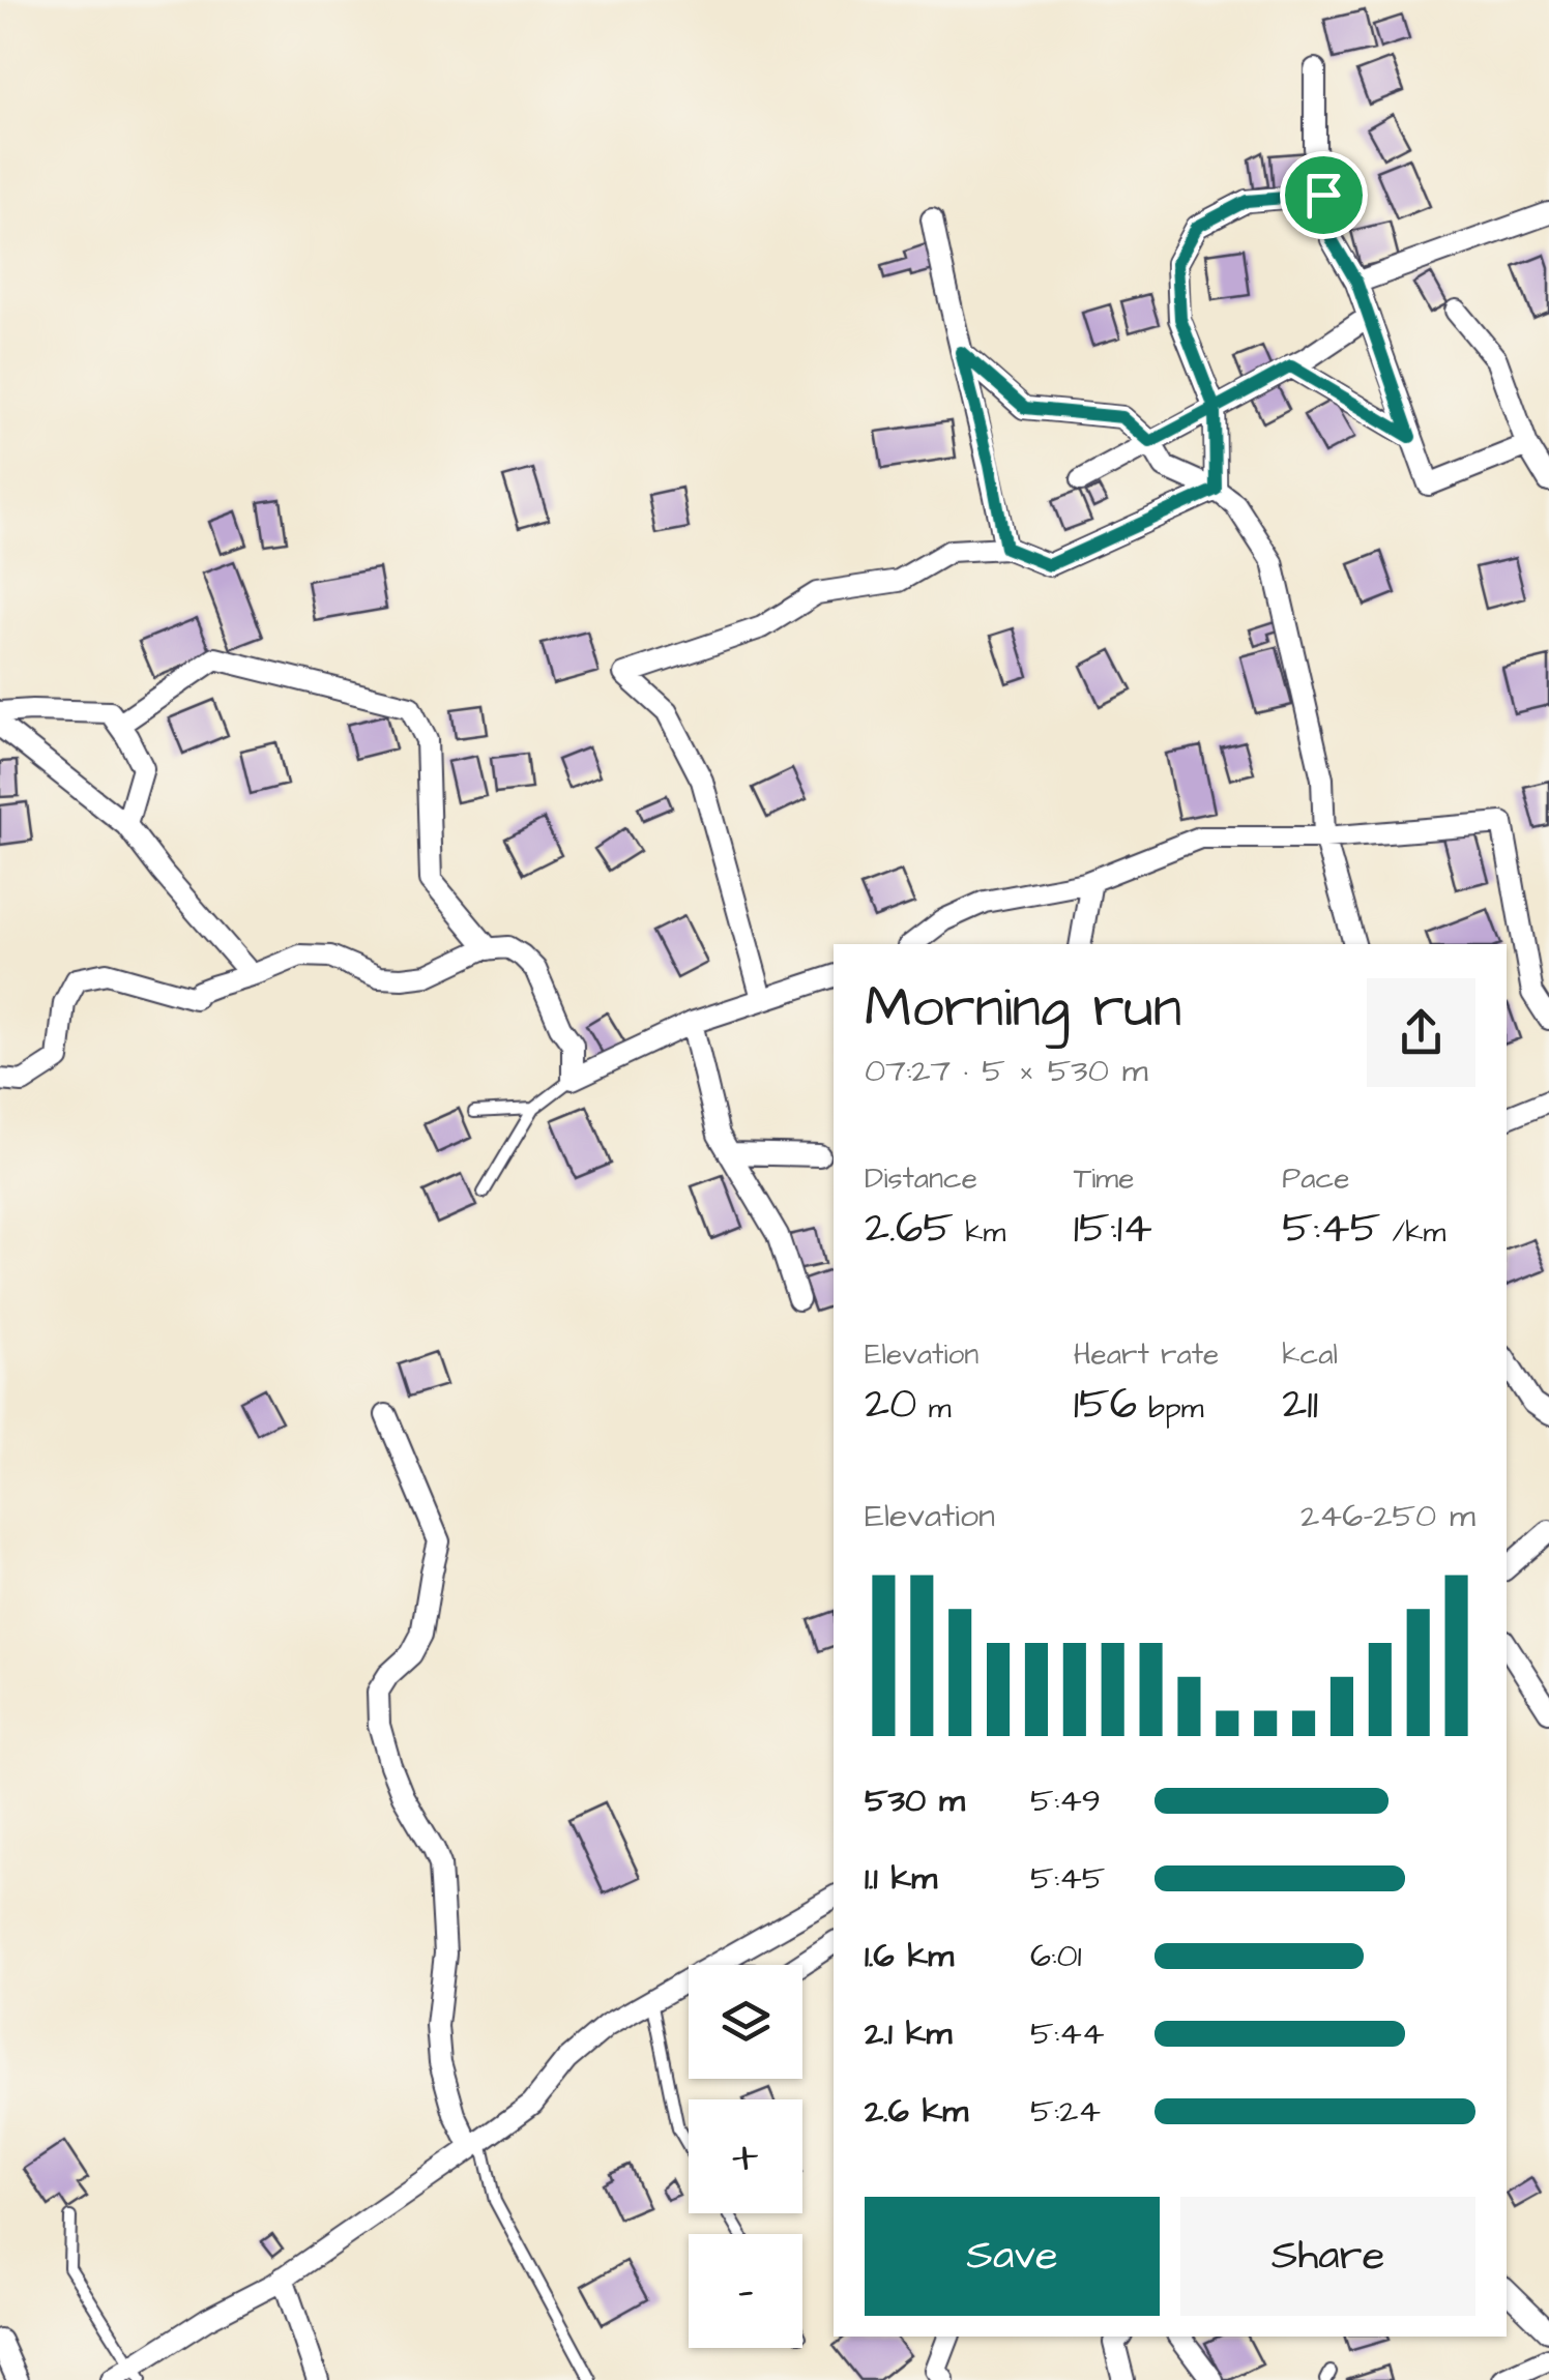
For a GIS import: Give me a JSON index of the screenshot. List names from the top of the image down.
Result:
{
  "page": {
    "heading": ["Morning run", "07:27 · 5 × 530 m"],
    "stats": [
      ["Distance", "2.65 km"],
      ["Time", "15:14"],
      ["Pace", "5:45 /km"],
      ["Elevation", "20 m"],
      ["Heart rate", "156 bpm"],
      ["kcal", "211"]
    ],
    "chart": ["Elevation", "246–250 m"],
    "list": [
      {
        "name": "530 m",
        "note": "5:49"
      },
      {
        "name": "1.1 km",
        "note": "5:45"
      },
      {
        "name": "1.6 km",
        "note": "6:01"
      },
      {
        "name": "2.1 km",
        "note": "5:44"
      },
      {
        "name": "2.6 km",
        "note": "5:24"
      }
    ],
    "map_buttons": ["+", "−"],
    "buttons": ["Save", "Share"]
  }
}
